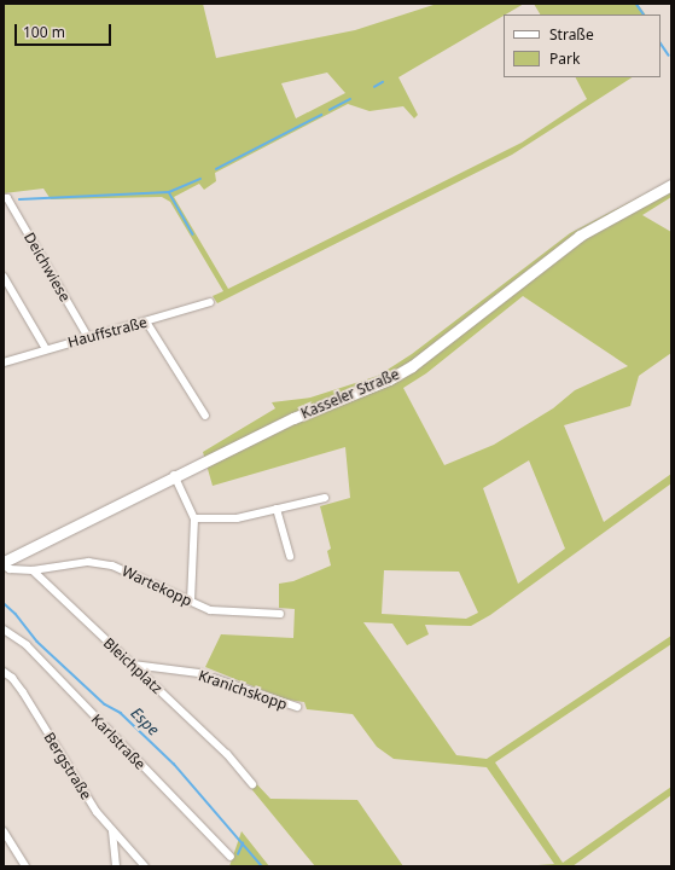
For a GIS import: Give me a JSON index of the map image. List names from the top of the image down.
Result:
{
  "streets": {
    "street": [
      "Deichwiese",
      "Hauffstraße",
      "Kasseler Straße",
      "Wartekopp",
      "Bleichplatz",
      "Kranichskopp",
      "Karlstraße",
      "Bergstraße"
    ]
  },
  "crossings": [
    ["Deichwiese", "Hauffstraße"],
    ["Wartekopp", "Bleichplatz"],
    ["Bleichplatz", "Kranichskopp"]
  ],
  "water": ["Espe"],
  "legend": ["Straße", "Park"],
  "scale_bar": "100 m"
}
